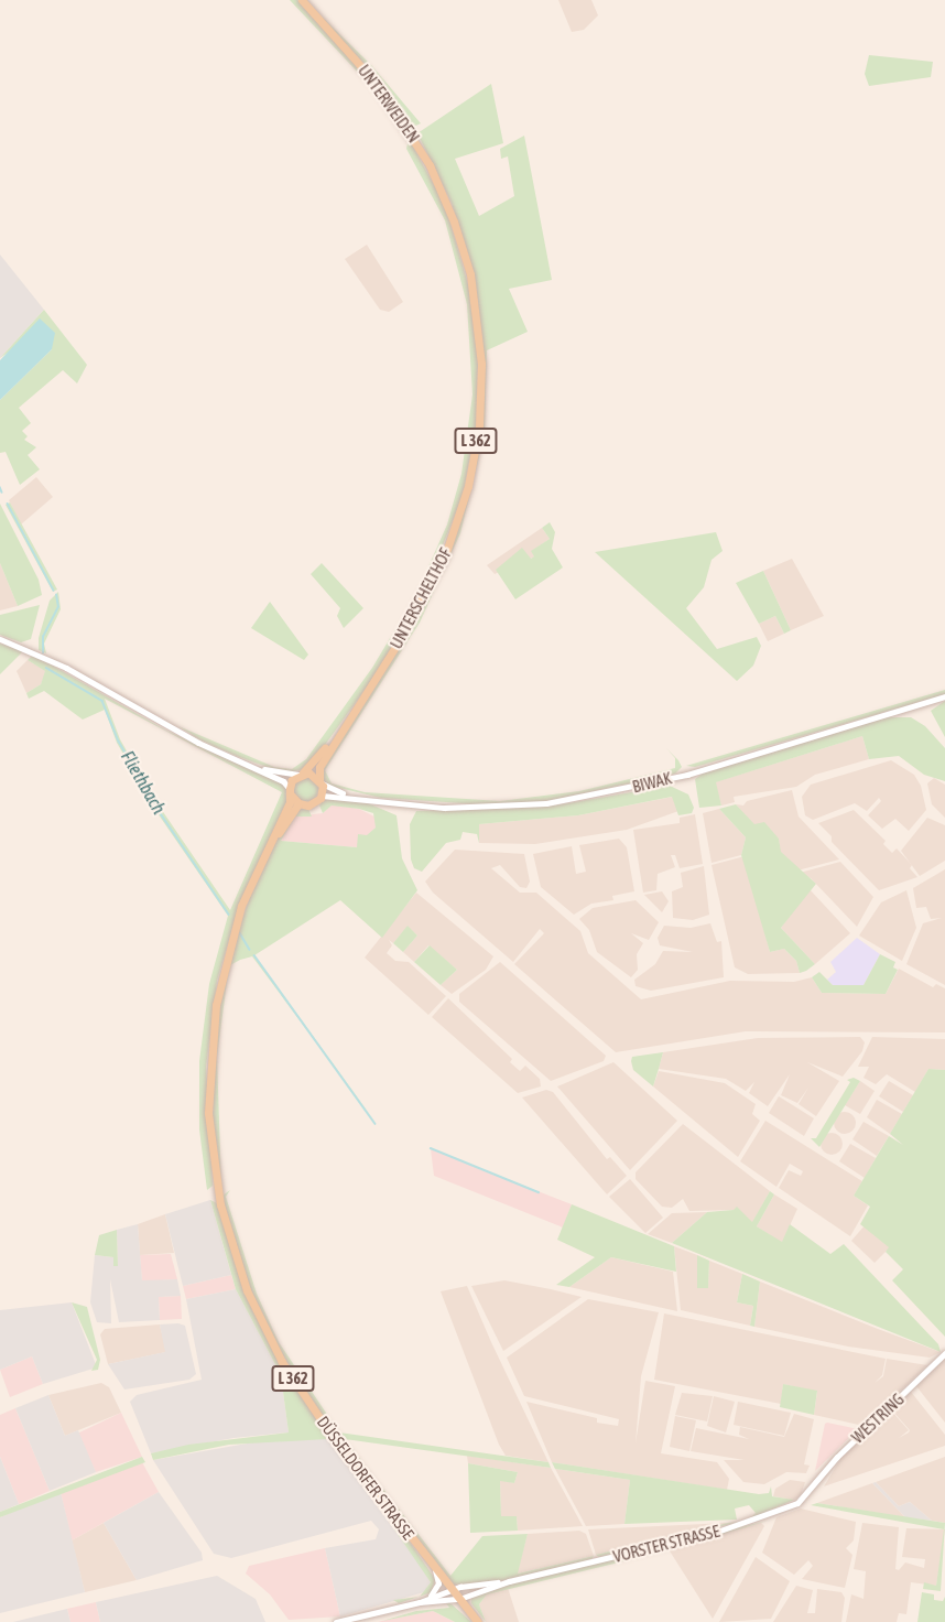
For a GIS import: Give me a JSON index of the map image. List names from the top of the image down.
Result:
{
  "streets": {
    "main road": [
      "UNTERWEIDEN",
      "L 362",
      "UNTERSCHELTHOF",
      "DÜSSELDORFER STRASSE"
    ],
    "street": ["BIWAK", "WESTRING", "VORSTER STRASSE"]
  },
  "crossings": [
    ["UNTERWEIDEN", "UNTERSCHELTHOF"],
    ["L 362", "UNTERSCHELTHOF"],
    ["L 362", "BIWAK"],
    ["L 362", "DÜSSELDORFER STRASSE"],
    ["UNTERSCHELTHOF", "BIWAK"],
    ["WESTRING", "VORSTER STRASSE"],
    ["DÜSSELDORFER STRASSE", "VORSTER STRASSE"]
  ],
  "water": ["Fliethbach"]
}
